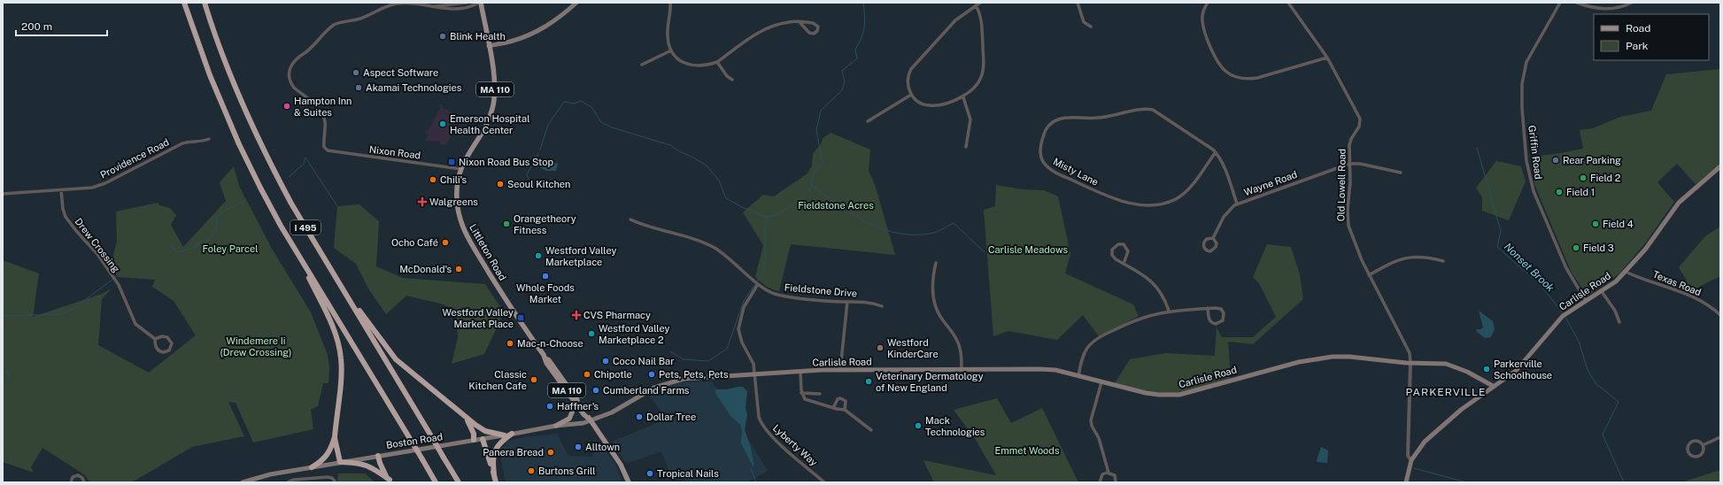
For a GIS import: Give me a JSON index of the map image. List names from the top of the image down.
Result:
{
  "streets": {
    "highway": ["I 495"],
    "main road": [
      "MA 110",
      "Littleton Road",
      "Carlisle Road",
      "Boston Road"
    ],
    "street": [
      "Nixon Road",
      "Griffin Road",
      "Providence Road",
      "Misty Lane",
      "Wayne Road",
      "Old Lowell Road",
      "Drew Crossing",
      "Texas Road",
      "Fieldstone Drive",
      "Lyberty Way"
    ]
  },
  "crossings": [
    ["Nixon Road", "Littleton Road"],
    ["Griffin Road", "Carlisle Road"],
    ["Providence Road", "Drew Crossing"],
    ["Misty Lane", "Wayne Road"],
    ["Wayne Road", "Old Lowell Road"],
    ["Old Lowell Road", "Carlisle Road"],
    ["Littleton Road", "Carlisle Road"],
    ["Littleton Road", "Boston Road"],
    ["Texas Road", "Carlisle Road"],
    ["Fieldstone Drive", "Lyberty Way"],
    ["Carlisle Road", "Boston Road"],
    ["Carlisle Road", "Lyberty Way"]
  ],
  "districts": ["PARKERVILLE"],
  "water": ["Nonset Brook"],
  "parks": [
    "Fieldstone Acres",
    "Foley Parcel",
    "Carlisle Meadows",
    "Windemere Ii (Drew Crossing)",
    "Emmet Woods"
  ],
  "places": {
    "other": [
      "Blink Health",
      "Aspect Software",
      "Akamai Technologies",
      "Hampton Inn & Suites",
      "Emerson Hospital Health Center",
      "Rear Parking",
      "Field 2",
      "Chili's",
      "Seoul Kitchen",
      "Field 1",
      "Orangetheory Fitness",
      "Field 4",
      "Ocho Café",
      "Field 3",
      "Westford Valley Marketplace",
      "McDonald's",
      "Whole Foods Market",
      "Westford Valley Marketplace 2",
      "Mac-n-Choose",
      "Westford KinderCare",
      "Coco Nail Bar",
      "Parkerville Schoolhouse",
      "Chipotle",
      "Pets, Pets, Pets",
      "Classic Kitchen Cafe",
      "Veterinary Dermatology of New England",
      "Cumberland Farms",
      "Haffner's",
      "Dollar Tree",
      "Mack Technologies",
      "Alltown",
      "Panera Bread",
      "Burtons Grill",
      "Tropical Nails"
    ],
    "transit": ["Nixon Road Bus Stop", "Westford Valley Market Place"],
    "health": ["Walgreens", "CVS Pharmacy"]
  },
  "legend": ["Road", "Park"],
  "scale_bar": "200 m"
}
